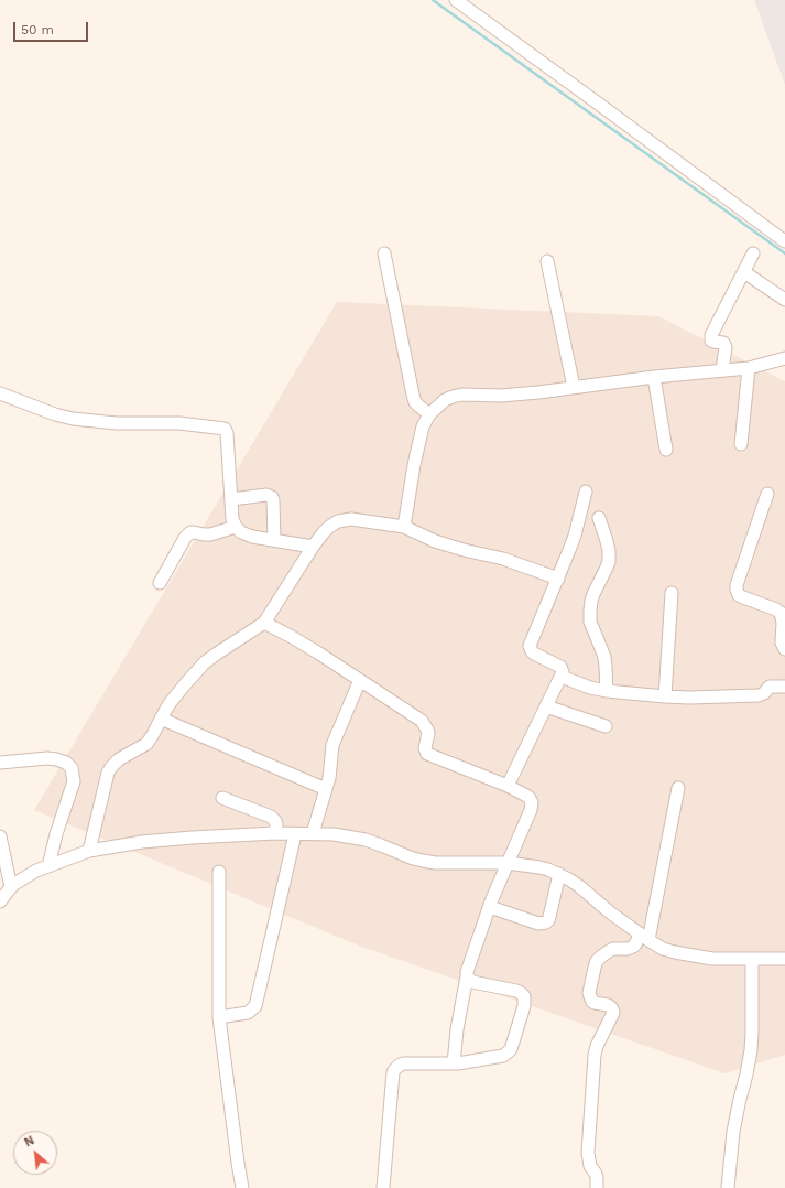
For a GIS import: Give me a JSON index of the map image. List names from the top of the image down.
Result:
{
  "scale_bar": "50 m",
  "north": "top left"
}
